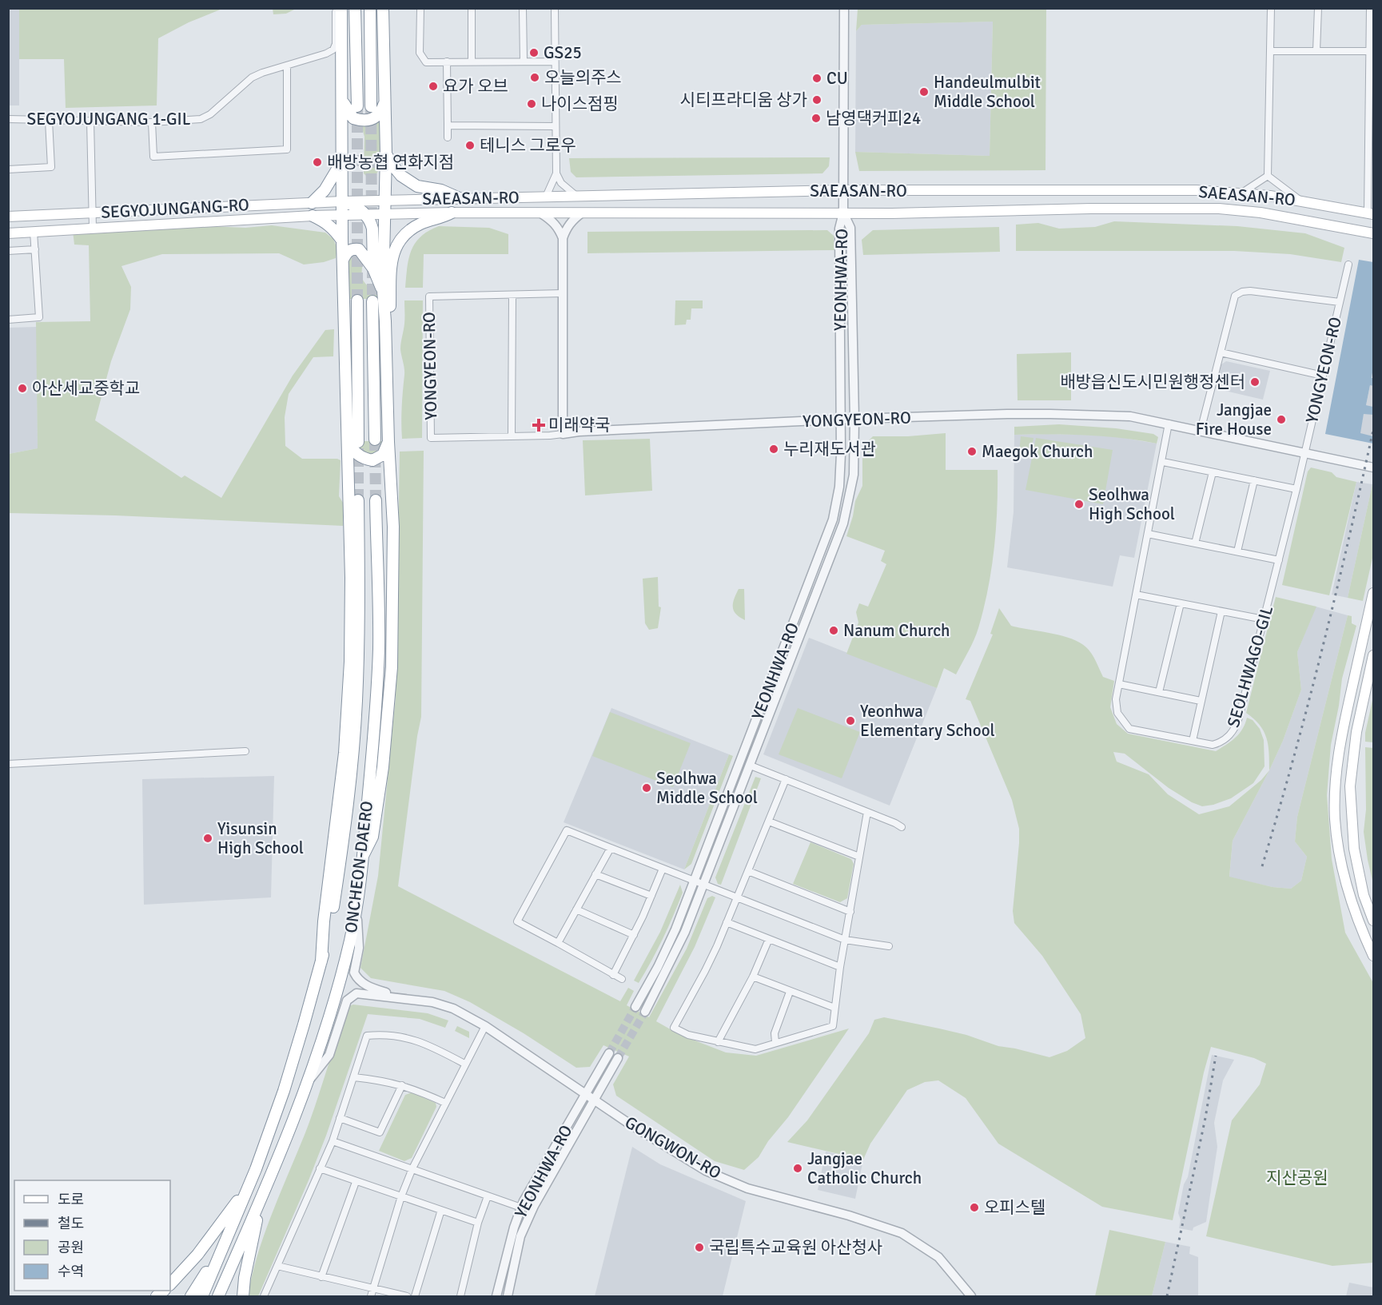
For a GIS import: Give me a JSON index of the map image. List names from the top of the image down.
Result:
{
  "streets": {
    "highway": ["ONCHEON-DAERO"],
    "main road": ["SAEASAN-RO", "SEGYOJUNGANG-RO"],
    "street": [
      "SEGYOJUNGANG 1-GIL",
      "YEONHWA-RO",
      "YONGYEON-RO",
      "SEOLHWAGO-GIL",
      "GONGWON-RO"
    ]
  },
  "crossings": [
    ["SAEASAN-RO", "SEGYOJUNGANG-RO"],
    ["SAEASAN-RO", "YEONHWA-RO"],
    ["YEONHWA-RO", "YONGYEON-RO"],
    ["YEONHWA-RO", "GONGWON-RO"],
    ["YONGYEON-RO", "SEOLHWAGO-GIL"]
  ],
  "parks": ["지산공원"],
  "places": {
    "other": [
      "GS25",
      "오늘의주스",
      "CU",
      "요가 오브",
      "Handeulmulbit Middle School",
      "시티프라디움 상가",
      "나이스점핑",
      "남영댁커피24",
      "테니스 그로우",
      "배방농협 연화지점",
      "배방읍신도시민원행정센터",
      "아산세교중학교",
      "Jangjae Fire House",
      "누리재도서관",
      "Maegok Church",
      "Seolhwa High School",
      "Nanum Church",
      "Yeonhwa Elementary School",
      "Seolhwa Middle School",
      "Yisunsin High School",
      "Jangjae Catholic Church",
      "오피스텔",
      "국립특수교육원 아산청사"
    ],
    "health": ["미래약국"]
  },
  "legend": [
    "도로",
    "철도",
    "공원",
    "수역"
  ]
}
